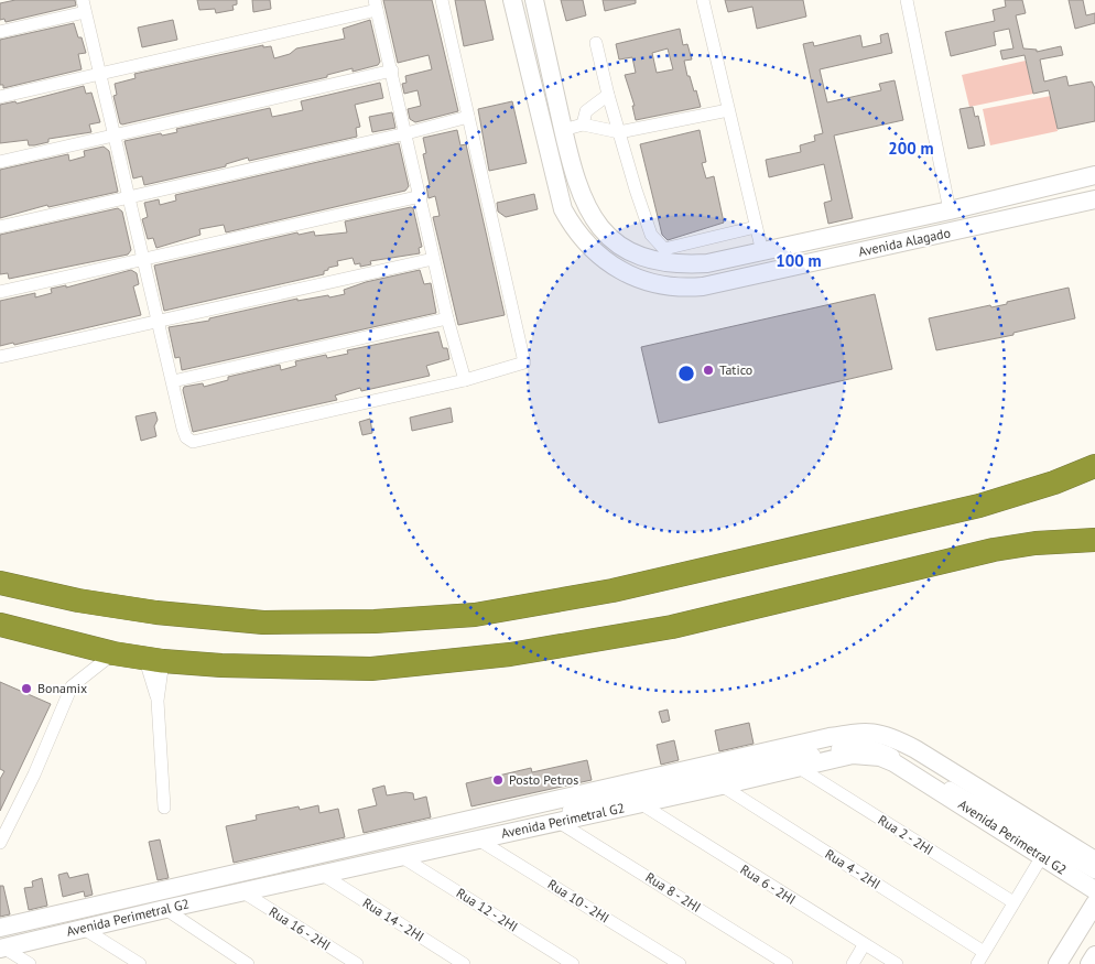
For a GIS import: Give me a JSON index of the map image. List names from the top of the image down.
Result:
{
  "streets": {
    "street": [
      "Avenida Alagado",
      "Avenida Perimetral G2",
      "Rua 2 - 2HI",
      "Rua 4 - 2HI",
      "Rua 6 - 2HI",
      "Rua 8 - 2HI",
      "Rua 10 - 2HI",
      "Rua 12 - 2HI",
      "Rua 14 - 2HI",
      "Rua 16 - 2HI"
    ]
  },
  "crossings": [
    ["Avenida Perimetral G2", "Rua 2 - 2HI"],
    ["Avenida Perimetral G2", "Rua 4 - 2HI"],
    ["Avenida Perimetral G2", "Rua 6 - 2HI"],
    ["Avenida Perimetral G2", "Rua 8 - 2HI"],
    ["Avenida Perimetral G2", "Rua 10 - 2HI"],
    ["Avenida Perimetral G2", "Rua 12 - 2HI"],
    ["Avenida Perimetral G2", "Rua 14 - 2HI"],
    ["Avenida Perimetral G2", "Rua 16 - 2HI"]
  ],
  "places": ["Tatico", "Bonamix", "Posto Petros"],
  "rings": ["200 m", "100 m"]
}
